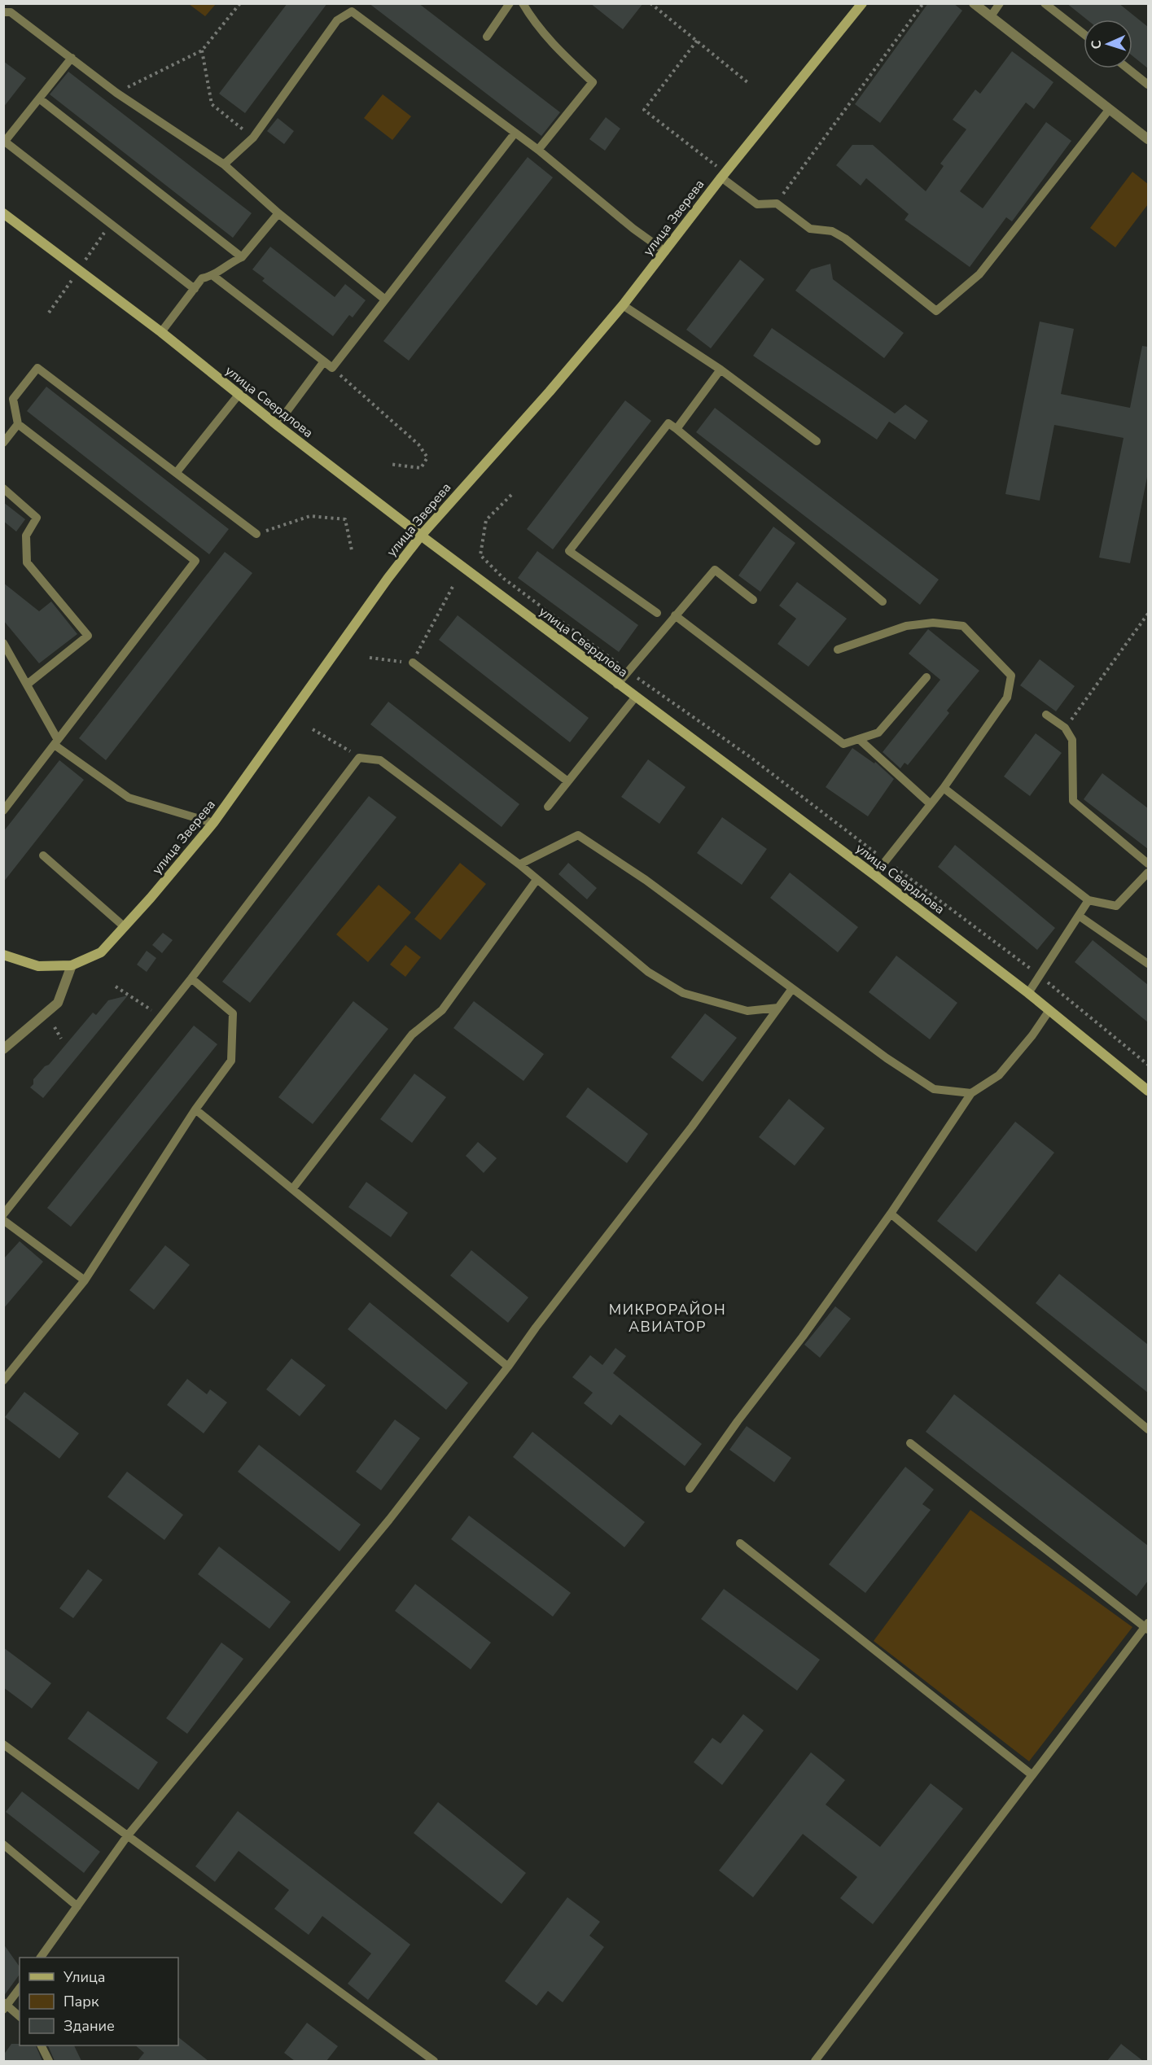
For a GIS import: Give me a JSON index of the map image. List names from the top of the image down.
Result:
{
  "streets": {
    "main road": ["улица Зверева", "улица Свердлова"]
  },
  "crossings": [
    ["улица Зверева", "улица Свердлова"]
  ],
  "districts": ["МИКРОРАЙОН АВИАТОР"],
  "legend": ["Улица", "Парк", "Здание"],
  "north": "left"
}
